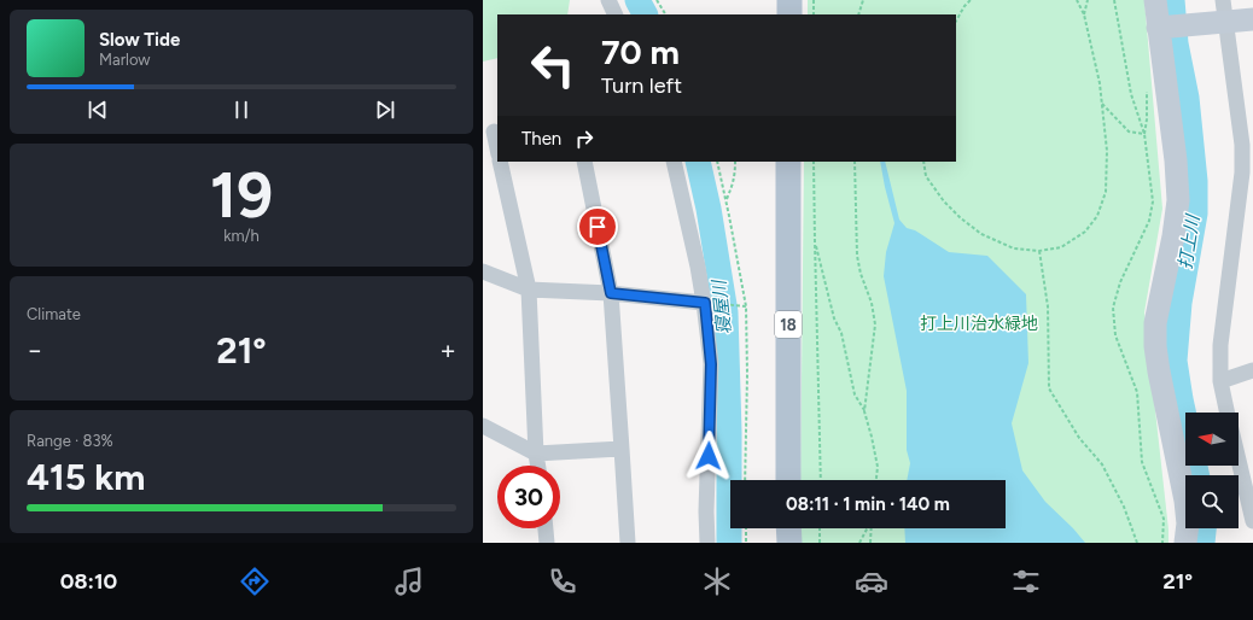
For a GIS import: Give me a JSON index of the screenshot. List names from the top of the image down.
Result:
{
  "streets": {
    "main road": ["18"]
  },
  "water": ["打上川", "寝屋川"],
  "parks": ["打上川治水緑地"],
  "north": "left",
  "page": {
    "turn": ["70 m", "Turn left"],
    "song": ["Slow Tide", "Marlow"],
    "then": "Then",
    "tile": [
      ["19", "km/h"],
      "Climate",
      ["Range · 83%", "415 km"]
    ],
    "heat": ["−", "21°", "+"],
    "limit": "30",
    "trip": "08:11 · 1 min · 140 m",
    "tabs": ["08:10", "21°"]
  }
}
